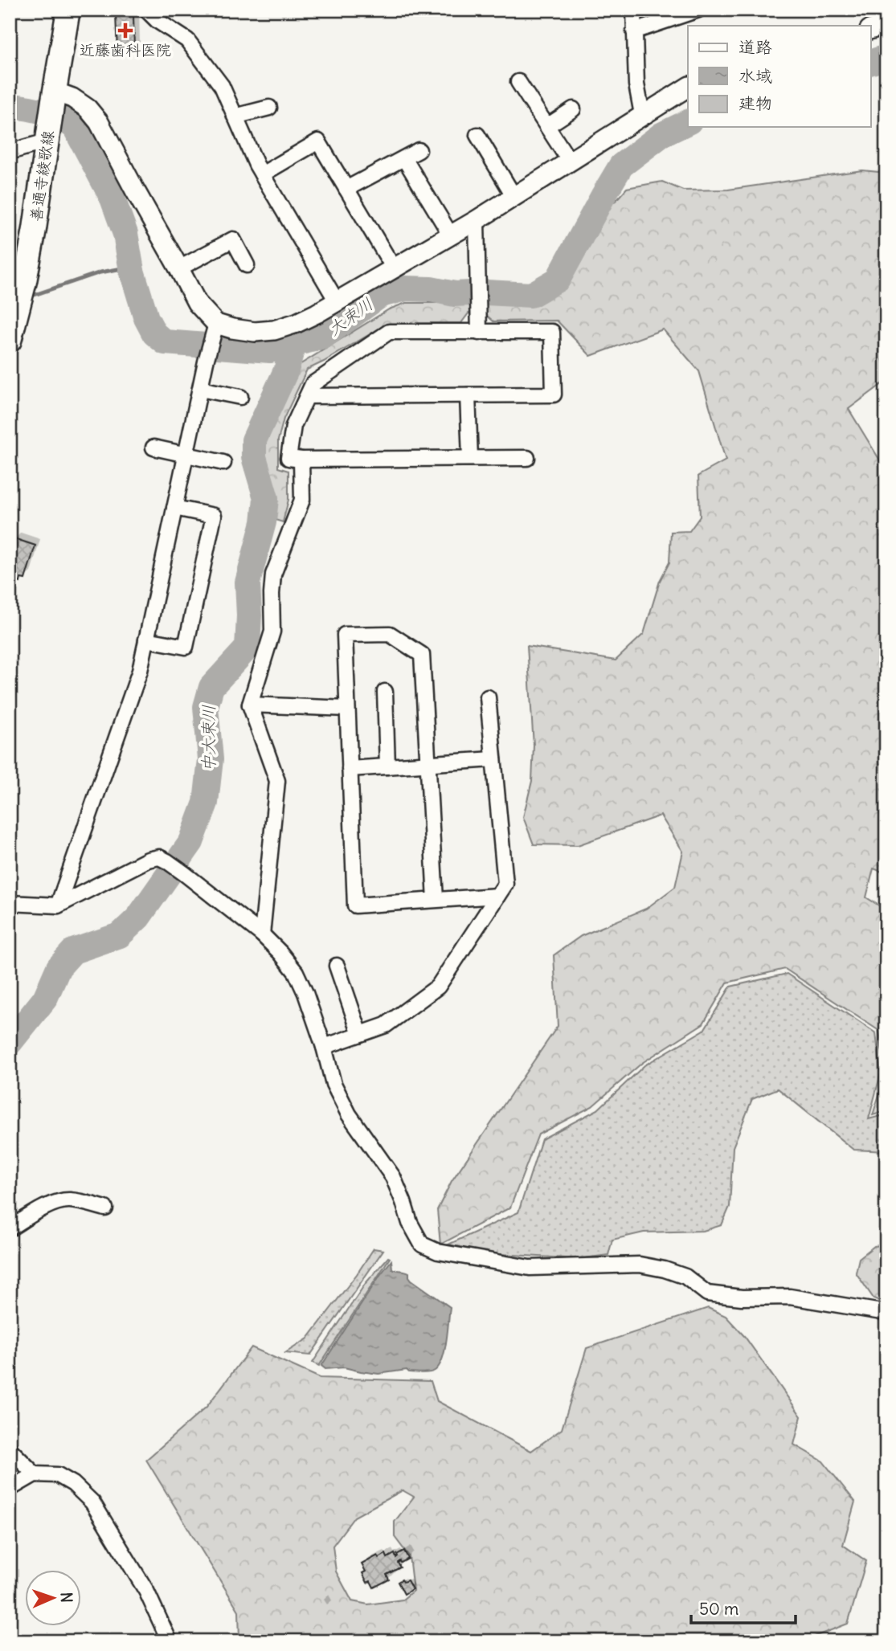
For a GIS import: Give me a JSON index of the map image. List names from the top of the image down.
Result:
{
  "streets": {
    "main road": ["善通寺綾歌線"]
  },
  "water": ["大束川", "中大束川"],
  "places": {
    "health": ["近藤歯科医院"]
  },
  "legend": ["道路", "水域", "建物"],
  "scale_bar": "50 m",
  "north": "right"
}
